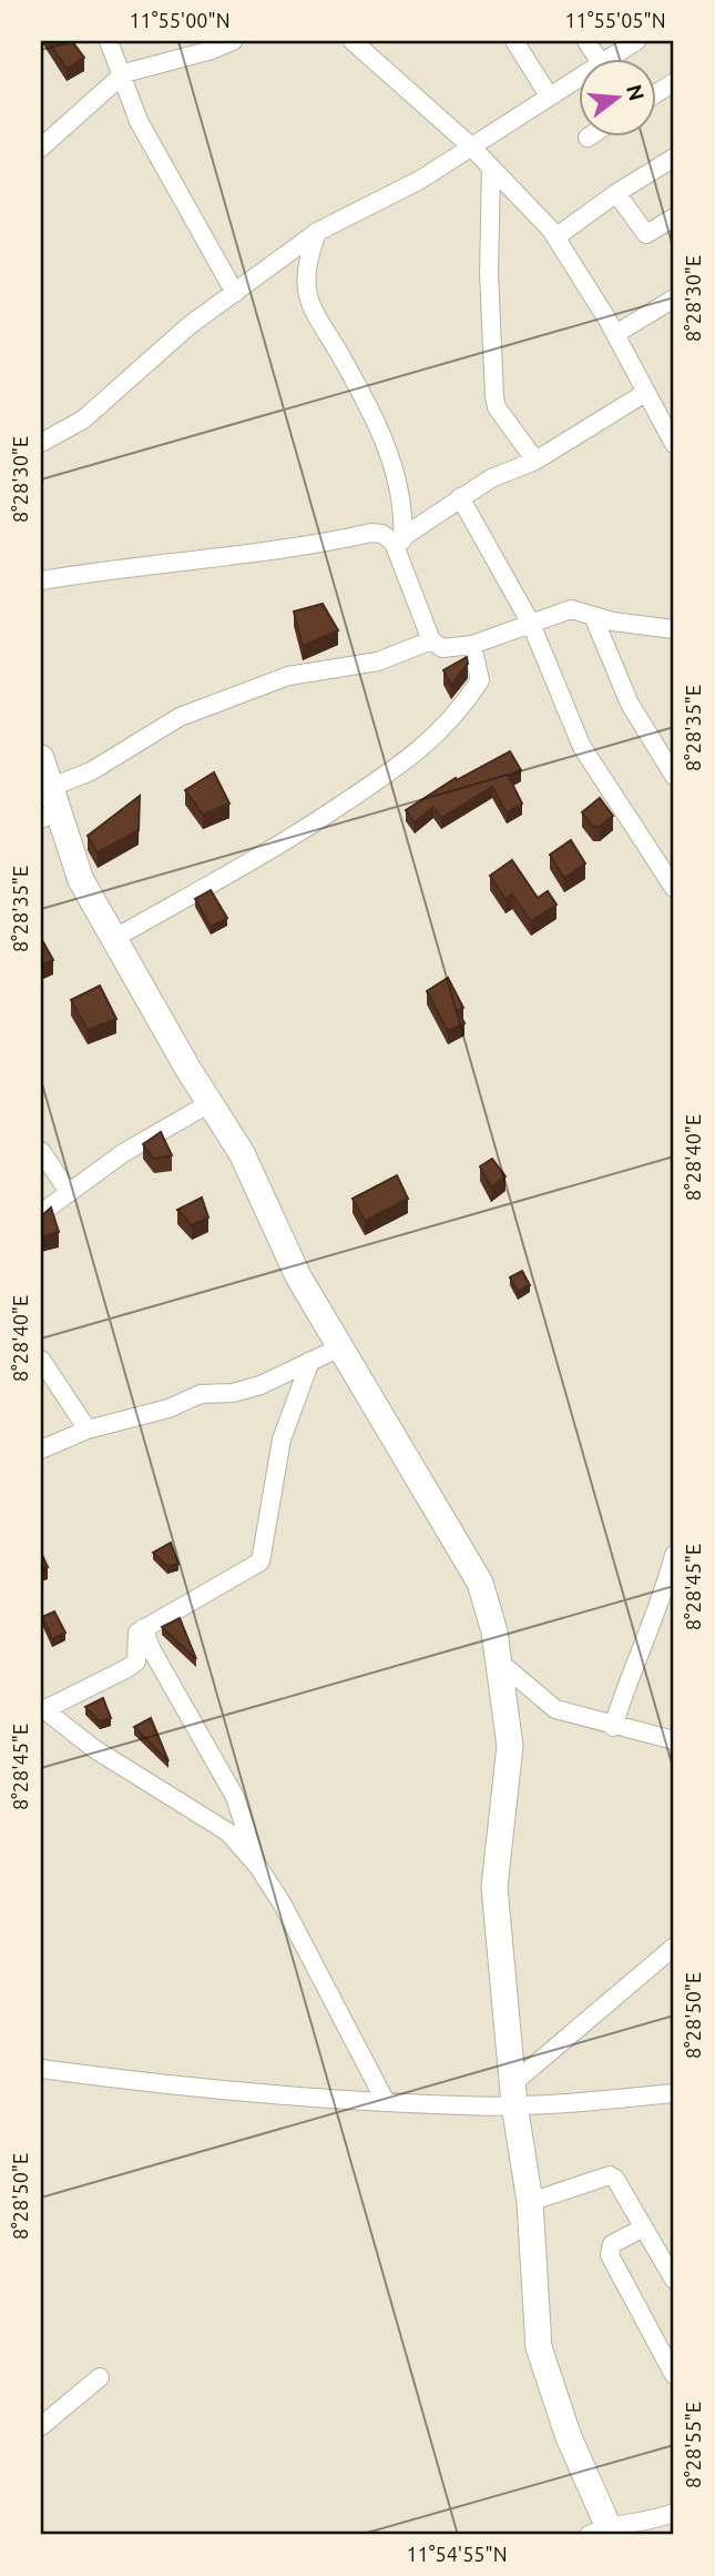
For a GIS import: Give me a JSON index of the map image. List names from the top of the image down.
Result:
{
  "north": "right",
  "coordinates": [
    "11°55'00\"N",
    "11°55'05\"N",
    "8°28'30\"E",
    "8°28'35\"E",
    "8°28'40\"E",
    "8°28'45\"E",
    "8°28'50\"E",
    "8°28'55\"E",
    "11°54'55\"N"
  ]
}
